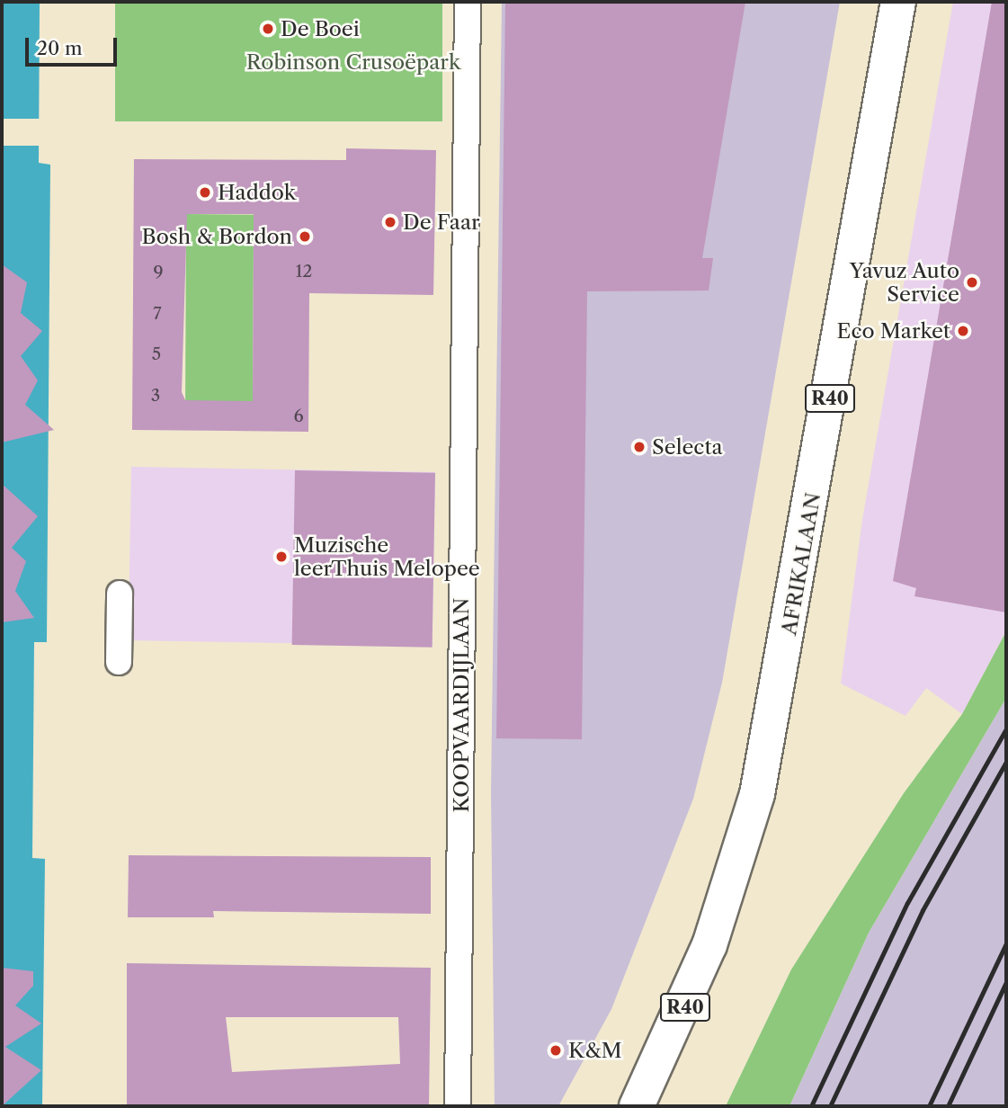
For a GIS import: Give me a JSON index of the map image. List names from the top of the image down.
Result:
{
  "streets": {
    "main road": ["R40", "AFRIKALAAN"],
    "street": ["KOOPVAARDIJLAAN"]
  },
  "parks": ["Robinson Crusoëpark"],
  "places": [
    "De Boei",
    "Haddok",
    "De Faar",
    "Bosh & Bordon",
    "Yavuz Auto Service",
    "Eco Market",
    "Selecta",
    "Muzische leerThuis Melopee",
    "K&M"
  ],
  "house_numbers": [
    "12",
    "9",
    "7",
    "5",
    "3",
    "6"
  ],
  "scale_bar": "20 m"
}
